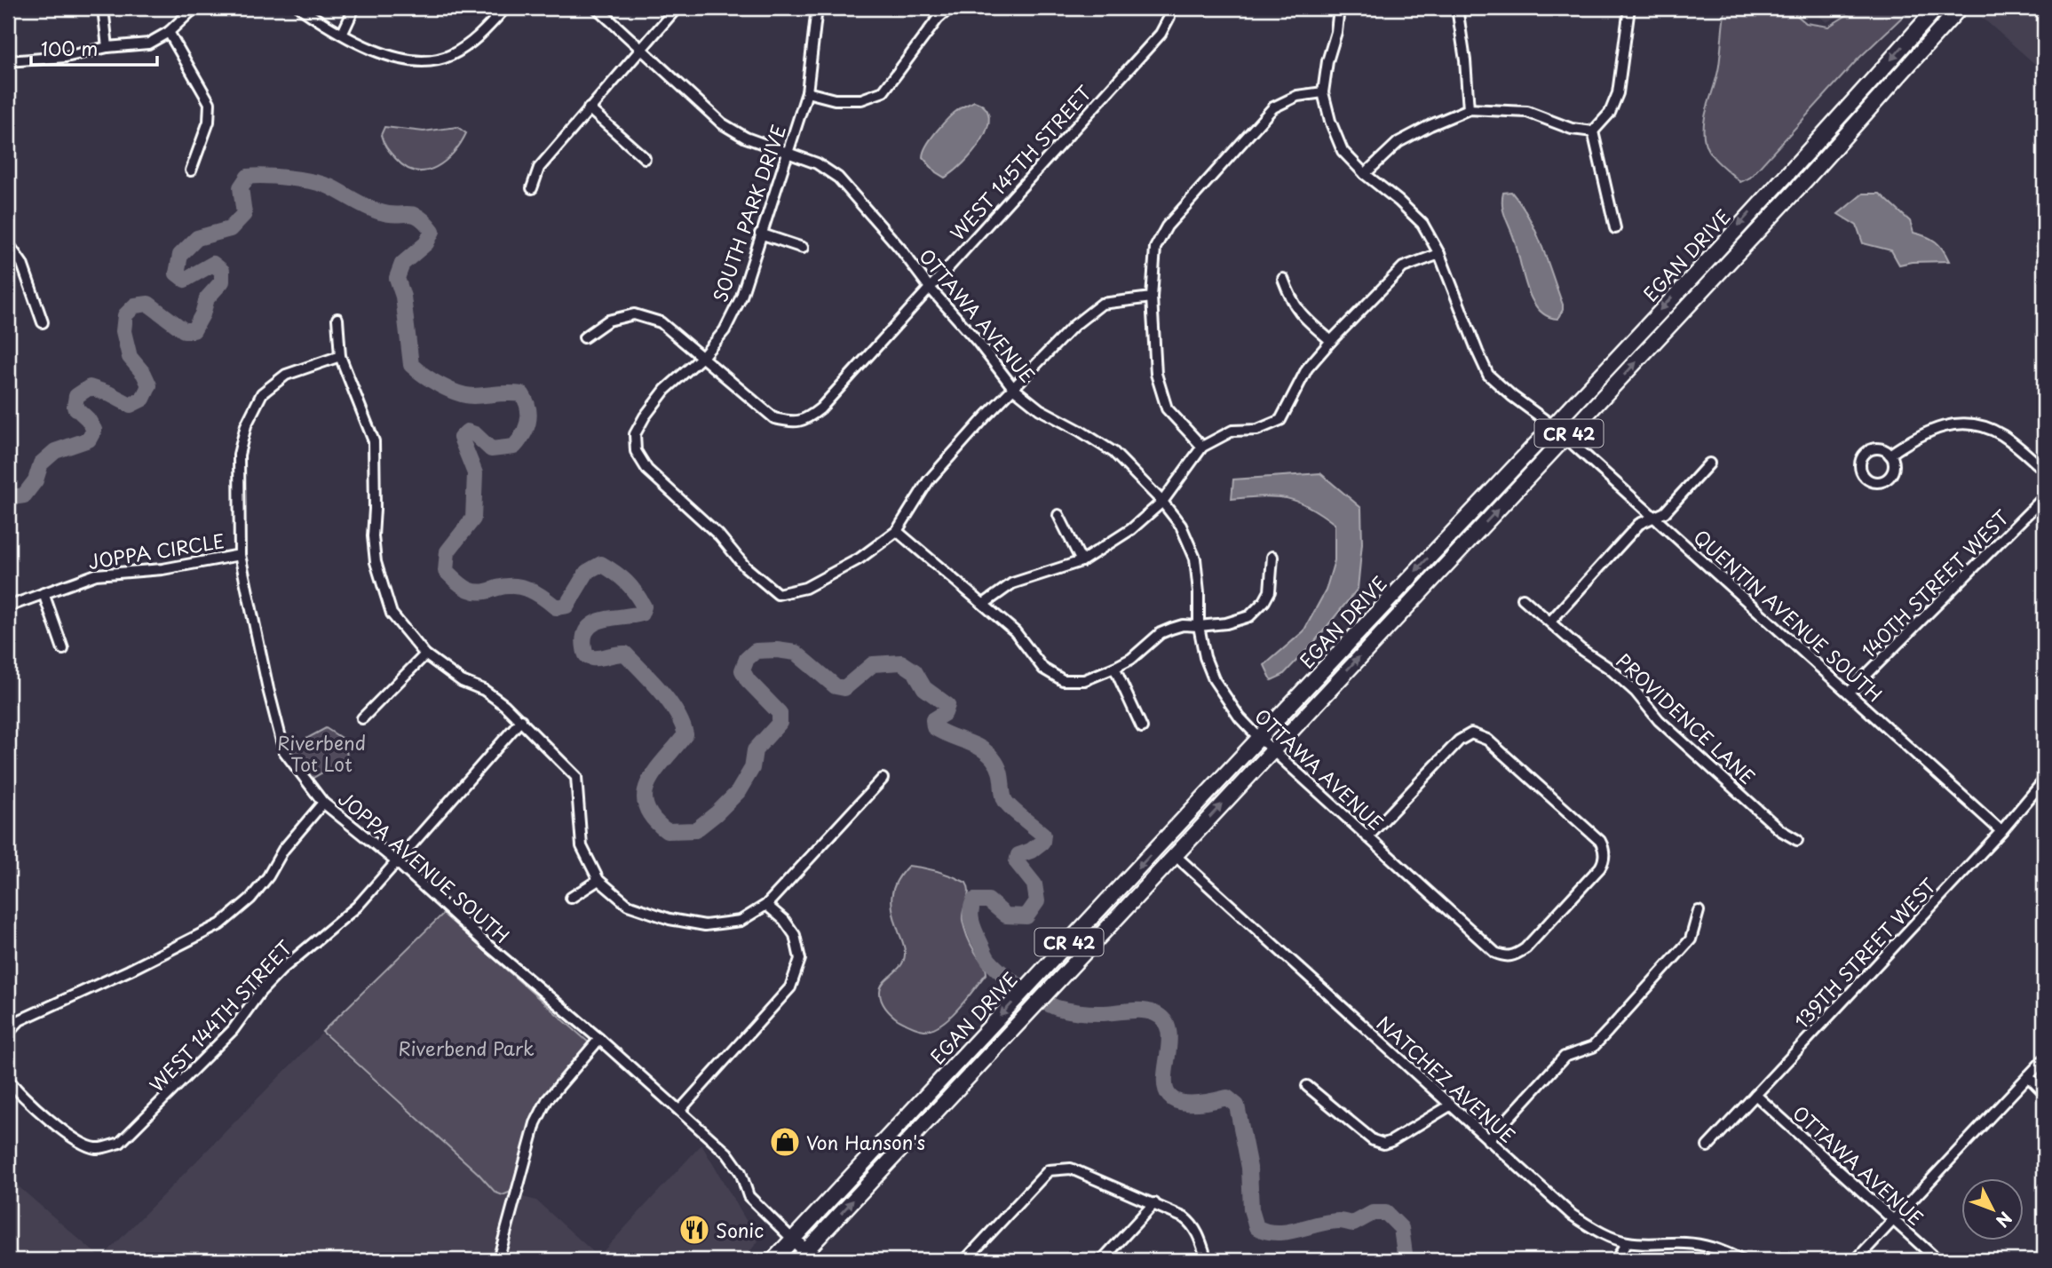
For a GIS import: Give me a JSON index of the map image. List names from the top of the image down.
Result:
{
  "streets": {
    "highway": ["EGAN DRIVE", "CR 42"],
    "street": [
      "WEST 145TH STREET",
      "SOUTH PARK DRIVE",
      "OTTAWA AVENUE",
      "JOPPA CIRCLE",
      "140TH STREET WEST",
      "QUENTIN AVENUE SOUTH",
      "PROVIDENCE LANE",
      "JOPPA AVENUE SOUTH",
      "139TH STREET WEST",
      "WEST 144TH STREET",
      "NATCHEZ AVENUE"
    ]
  },
  "crossings": [
    ["WEST 145TH STREET", "SOUTH PARK DRIVE"],
    ["WEST 145TH STREET", "OTTAWA AVENUE"],
    ["SOUTH PARK DRIVE", "OTTAWA AVENUE"],
    ["EGAN DRIVE", "OTTAWA AVENUE"],
    ["EGAN DRIVE", "QUENTIN AVENUE SOUTH"],
    ["EGAN DRIVE", "JOPPA AVENUE SOUTH"],
    ["EGAN DRIVE", "NATCHEZ AVENUE"],
    ["OTTAWA AVENUE", "139TH STREET WEST"],
    ["JOPPA CIRCLE", "JOPPA AVENUE SOUTH"],
    ["140TH STREET WEST", "QUENTIN AVENUE SOUTH"],
    ["QUENTIN AVENUE SOUTH", "139TH STREET WEST"],
    ["JOPPA AVENUE SOUTH", "WEST 144TH STREET"]
  ],
  "parks": ["Riverbend Tot Lot", "Riverbend Park"],
  "places": {
    "shop": ["Von Hanson's"],
    "restaurant": ["Sonic"]
  },
  "scale_bar": "100 m",
  "north": "bottom right"
}
